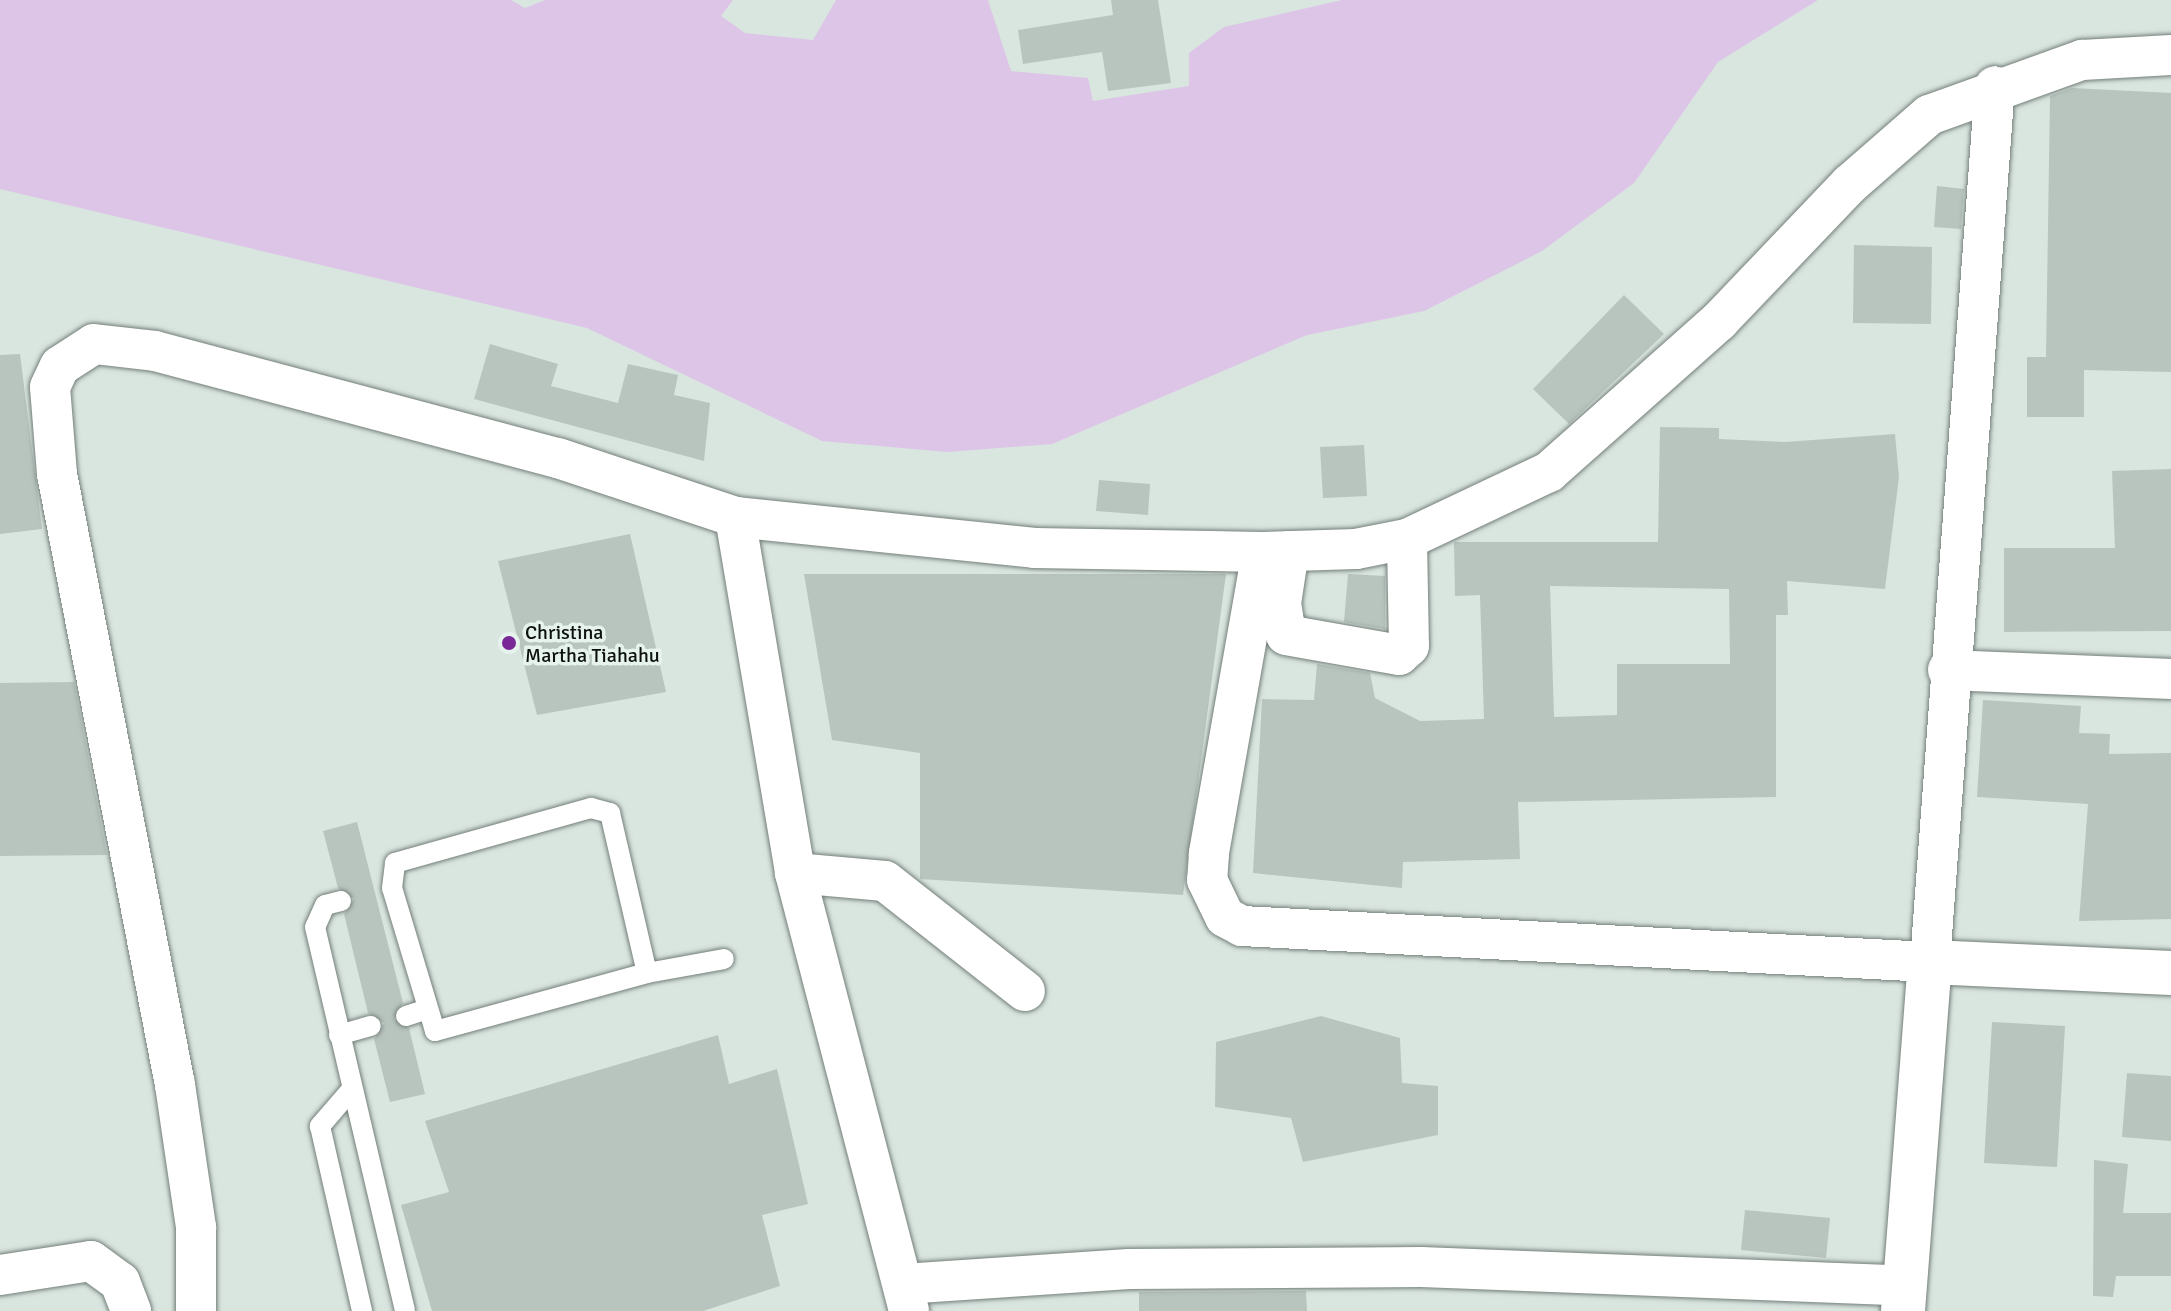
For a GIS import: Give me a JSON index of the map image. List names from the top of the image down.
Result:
{
  "places": ["Christina Martha Tiahahu"]
}
